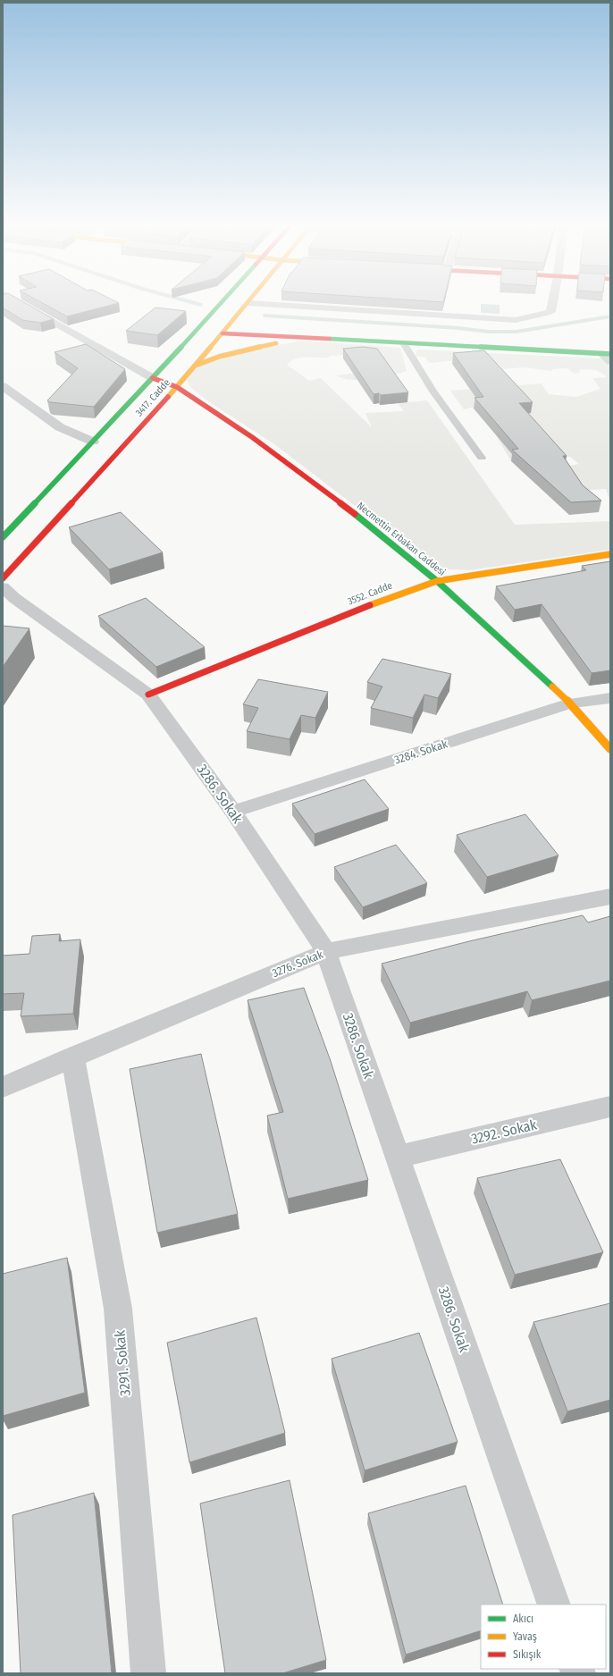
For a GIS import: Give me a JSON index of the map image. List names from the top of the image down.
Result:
{
  "streets": {
    "street": [
      "3417. Cadde",
      "Necmettin Erbakan Caddesi",
      "3552. Cadde",
      "3284. Sokak",
      "3286. Sokak",
      "3276. Sokak",
      "3292. Sokak",
      "3291. Sokak"
    ]
  },
  "crossings": [
    ["3417. Cadde", "Necmettin Erbakan Caddesi"],
    ["Necmettin Erbakan Caddesi", "3552. Cadde"],
    ["Necmettin Erbakan Caddesi", "3284. Sokak"],
    ["3552. Cadde", "3286. Sokak"],
    ["3284. Sokak", "3286. Sokak"],
    ["3286. Sokak", "3276. Sokak"],
    ["3286. Sokak", "3292. Sokak"],
    ["3276. Sokak", "3291. Sokak"]
  ],
  "legend": ["Akıcı", "Yavaş", "Sıkışık"]
}
